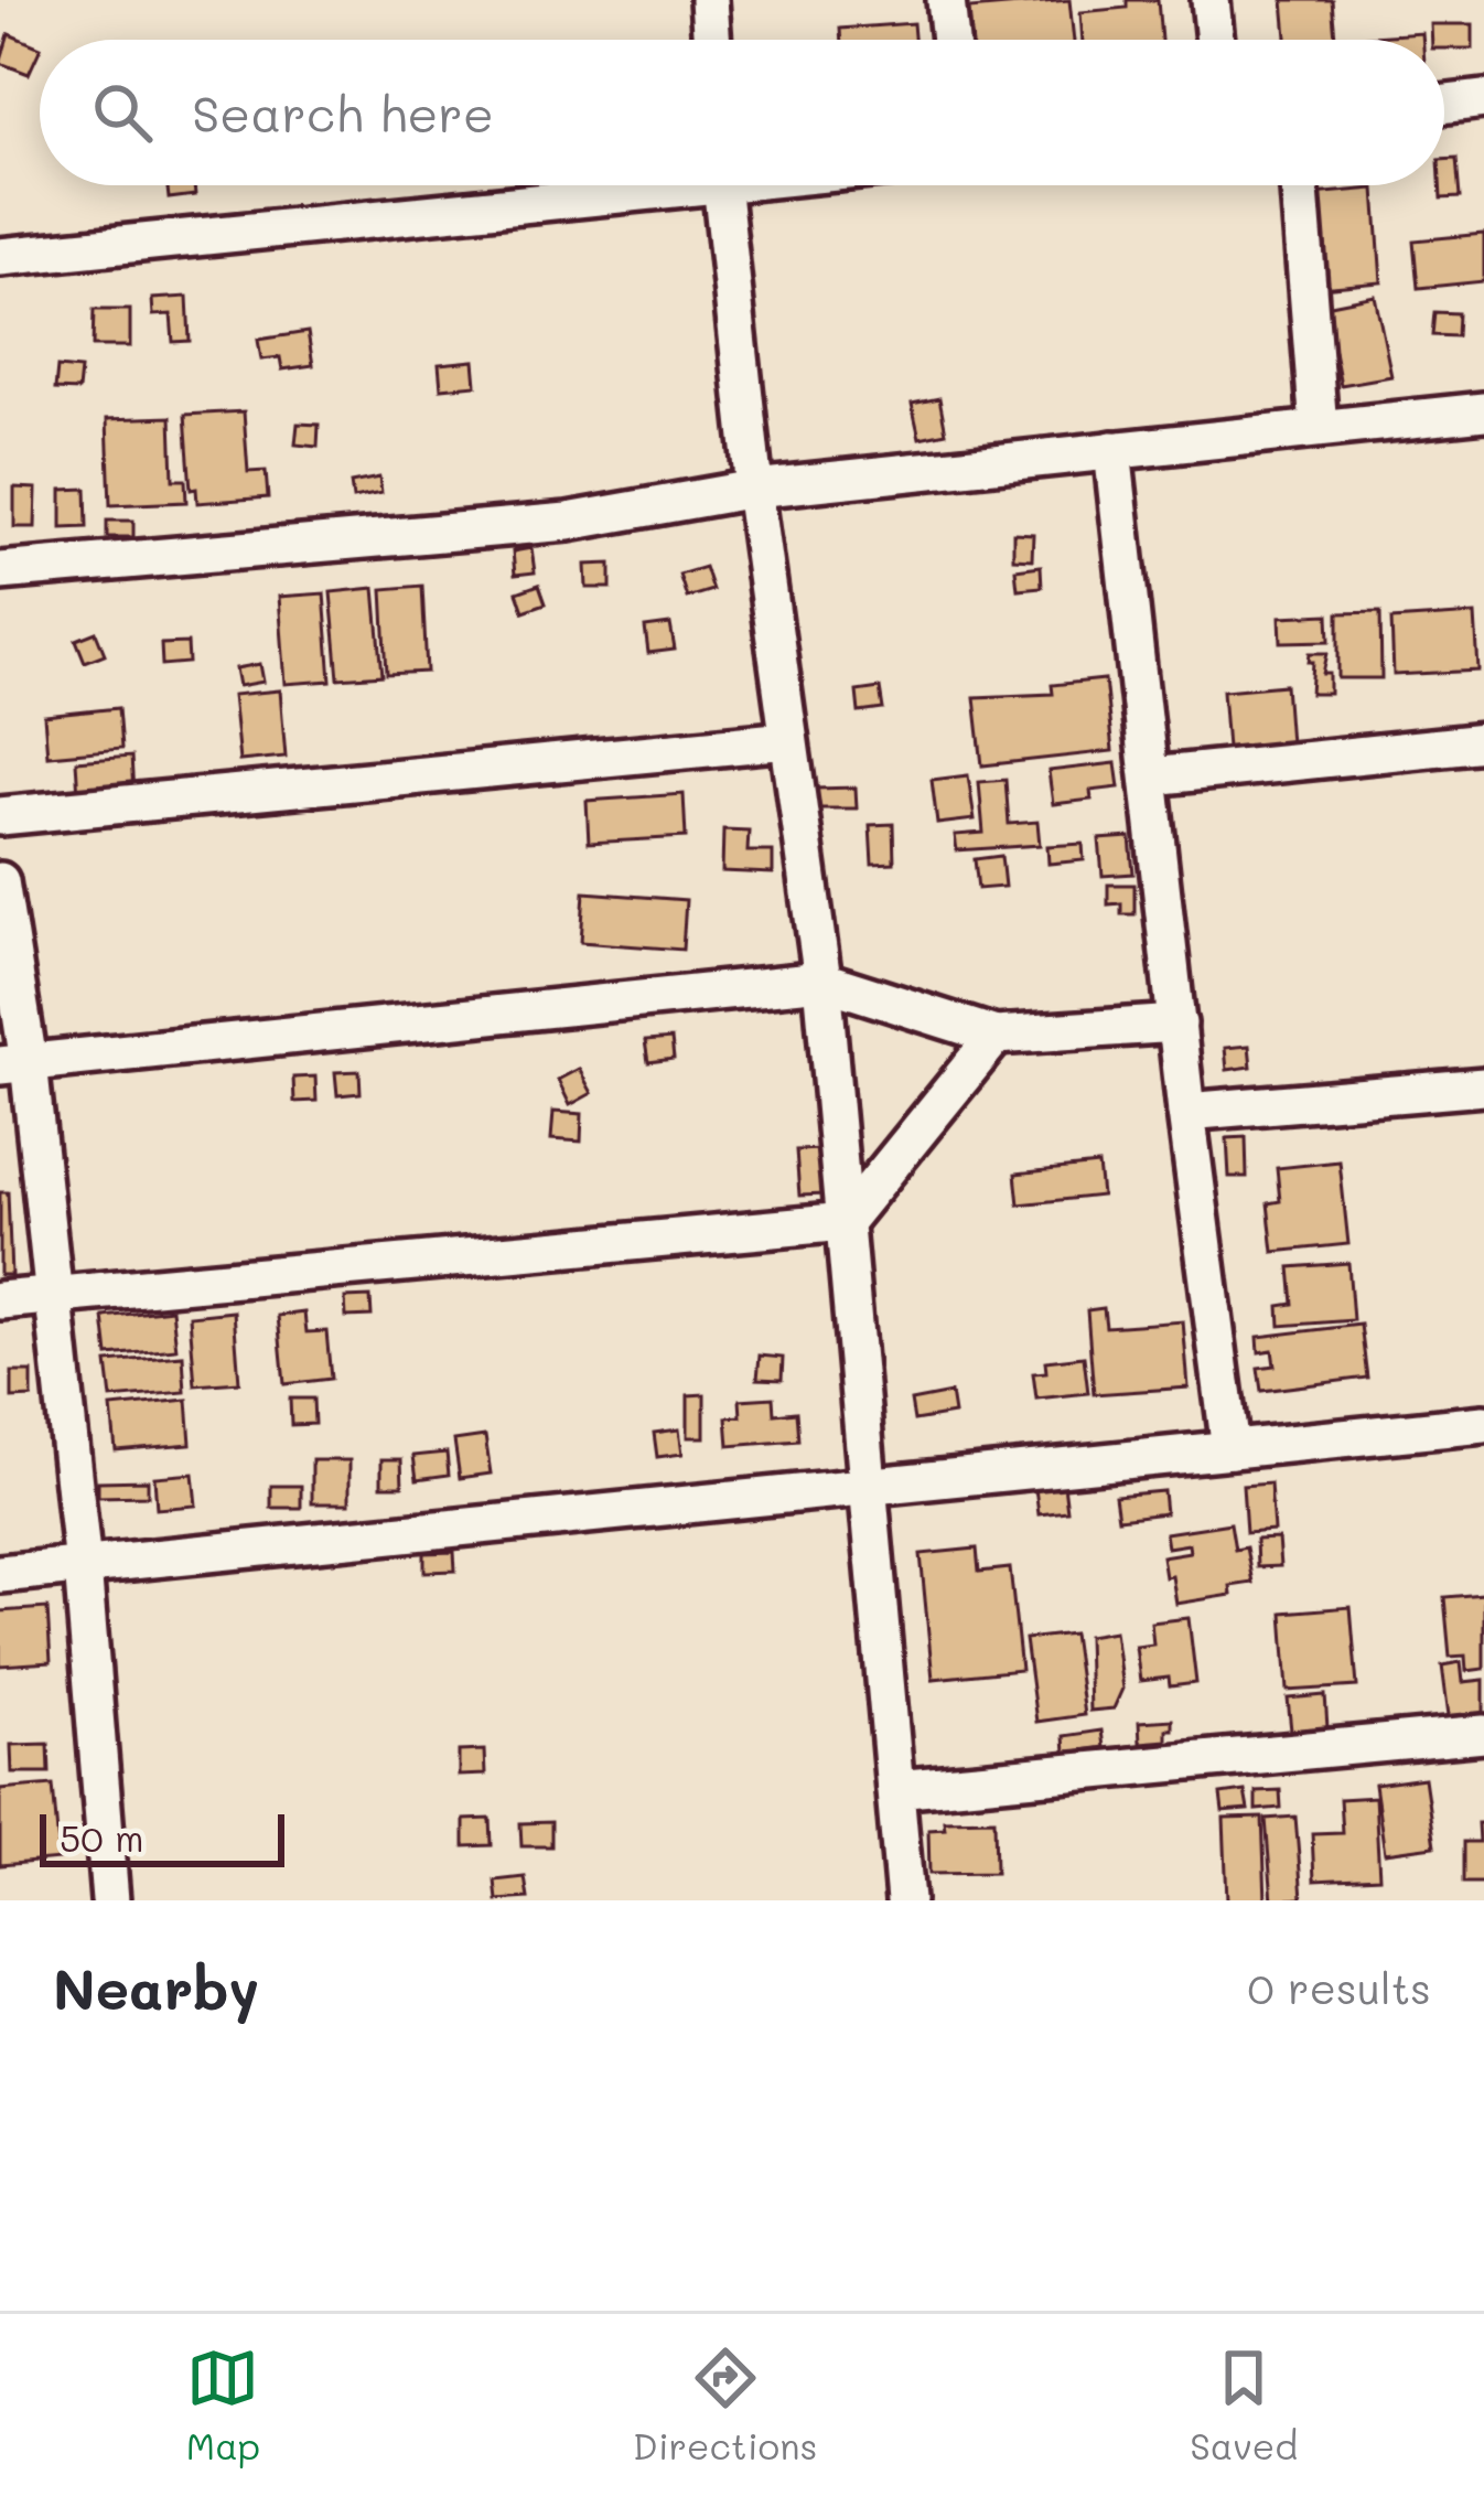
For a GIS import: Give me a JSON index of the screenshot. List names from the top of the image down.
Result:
{
  "scale_bar": "50 m",
  "page": {
    "search": "Search here",
    "scale": "50 m",
    "heading": ["Nearby", "0 results"],
    "nav": ["Map", "Directions", "Saved"]
  }
}
